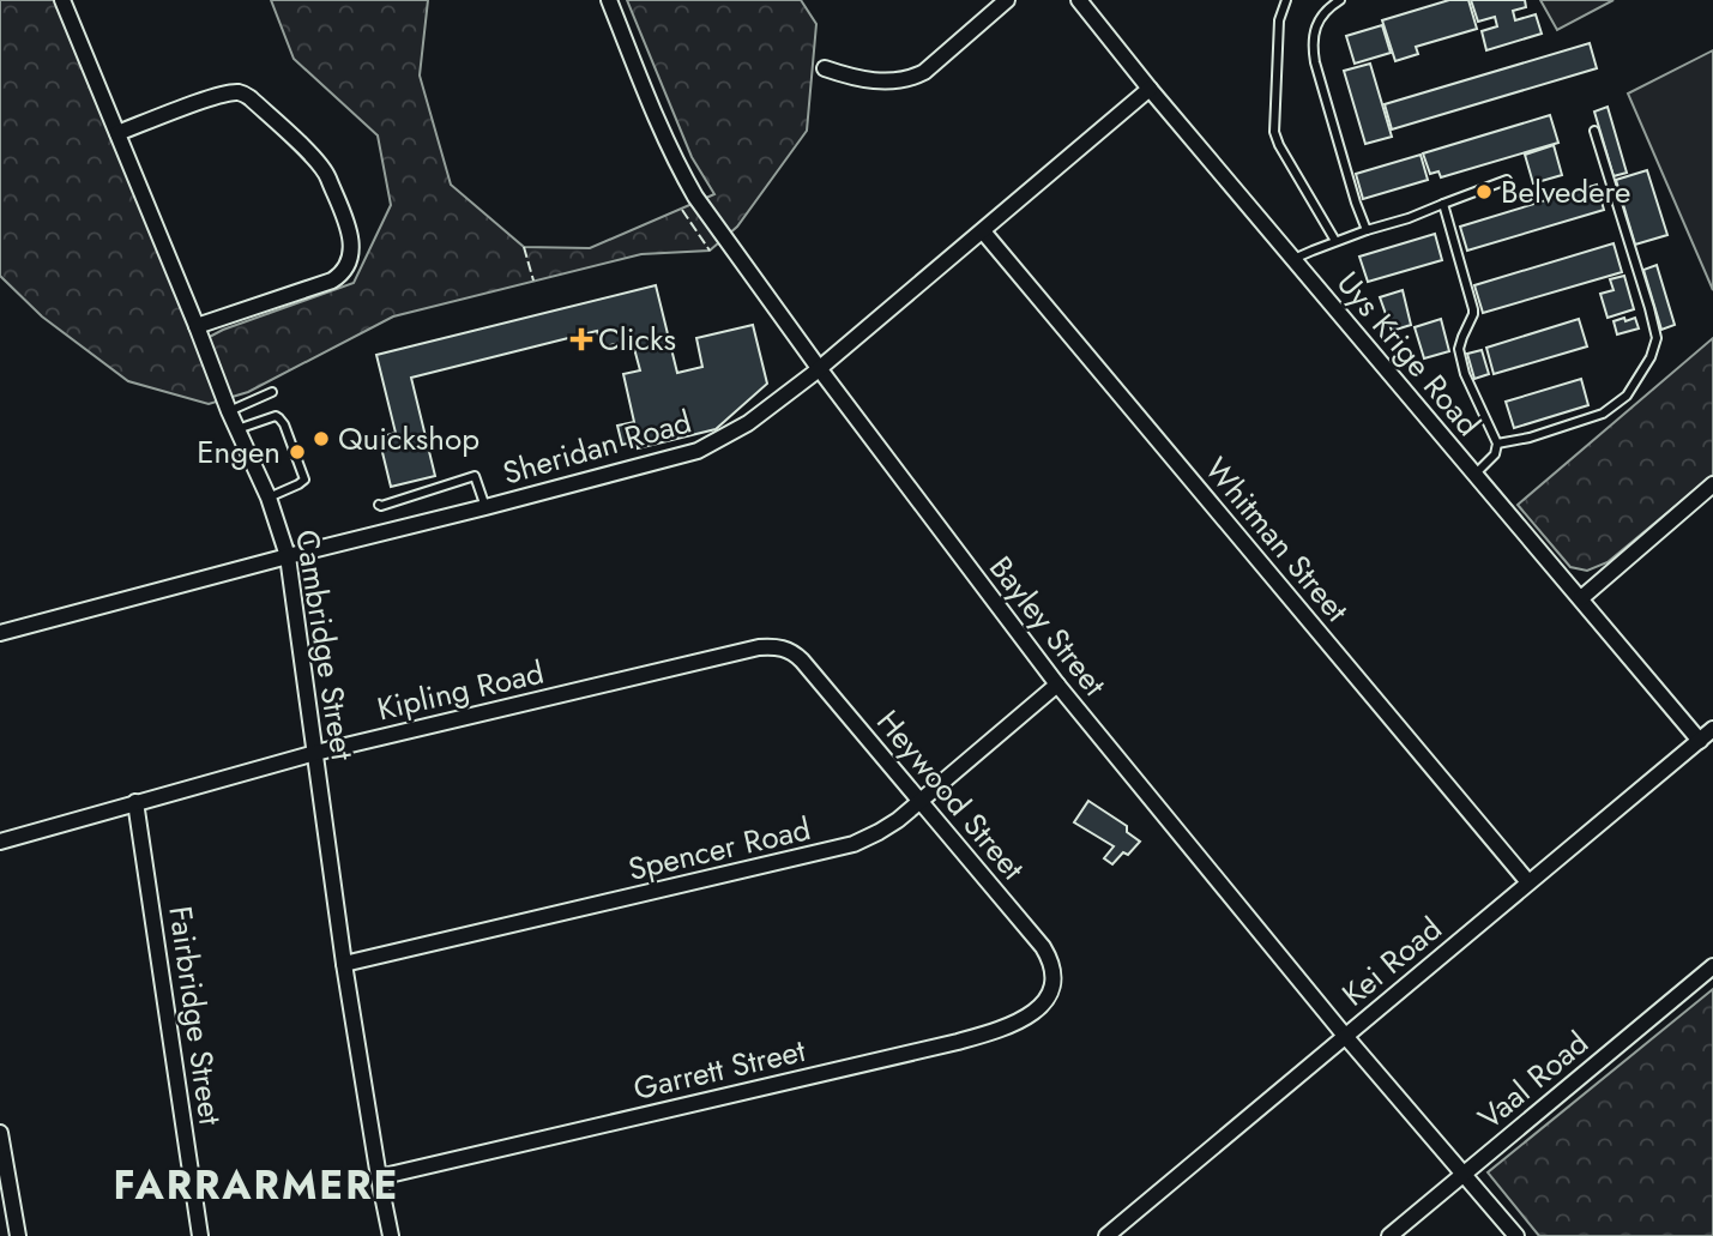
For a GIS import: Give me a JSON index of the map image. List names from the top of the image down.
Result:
{
  "streets": {
    "street": [
      "Uys Krige Road",
      "Sheridan Road",
      "Whitman Street",
      "Bayley Street",
      "Cambridge Street",
      "Kipling Road",
      "Heywood Street",
      "Spencer Road",
      "Kei Road",
      "Fairbridge Street",
      "Garrett Street",
      "Vaal Road"
    ]
  },
  "crossings": [
    ["Uys Krige Road", "Sheridan Road"],
    ["Uys Krige Road", "Kei Road"],
    ["Sheridan Road", "Whitman Street"],
    ["Sheridan Road", "Bayley Street"],
    ["Sheridan Road", "Cambridge Street"],
    ["Whitman Street", "Kei Road"],
    ["Bayley Street", "Spencer Road"],
    ["Bayley Street", "Kei Road"],
    ["Bayley Street", "Vaal Road"],
    ["Cambridge Street", "Kipling Road"],
    ["Cambridge Street", "Spencer Road"],
    ["Cambridge Street", "Garrett Street"],
    ["Kipling Road", "Heywood Street"],
    ["Kipling Road", "Fairbridge Street"],
    ["Heywood Street", "Spencer Road"],
    ["Heywood Street", "Garrett Street"]
  ],
  "districts": ["FARRARMERE"],
  "places": {
    "other": ["Belvedere", "Quickshop", "Engen"],
    "health": ["Clicks"]
  }
}
